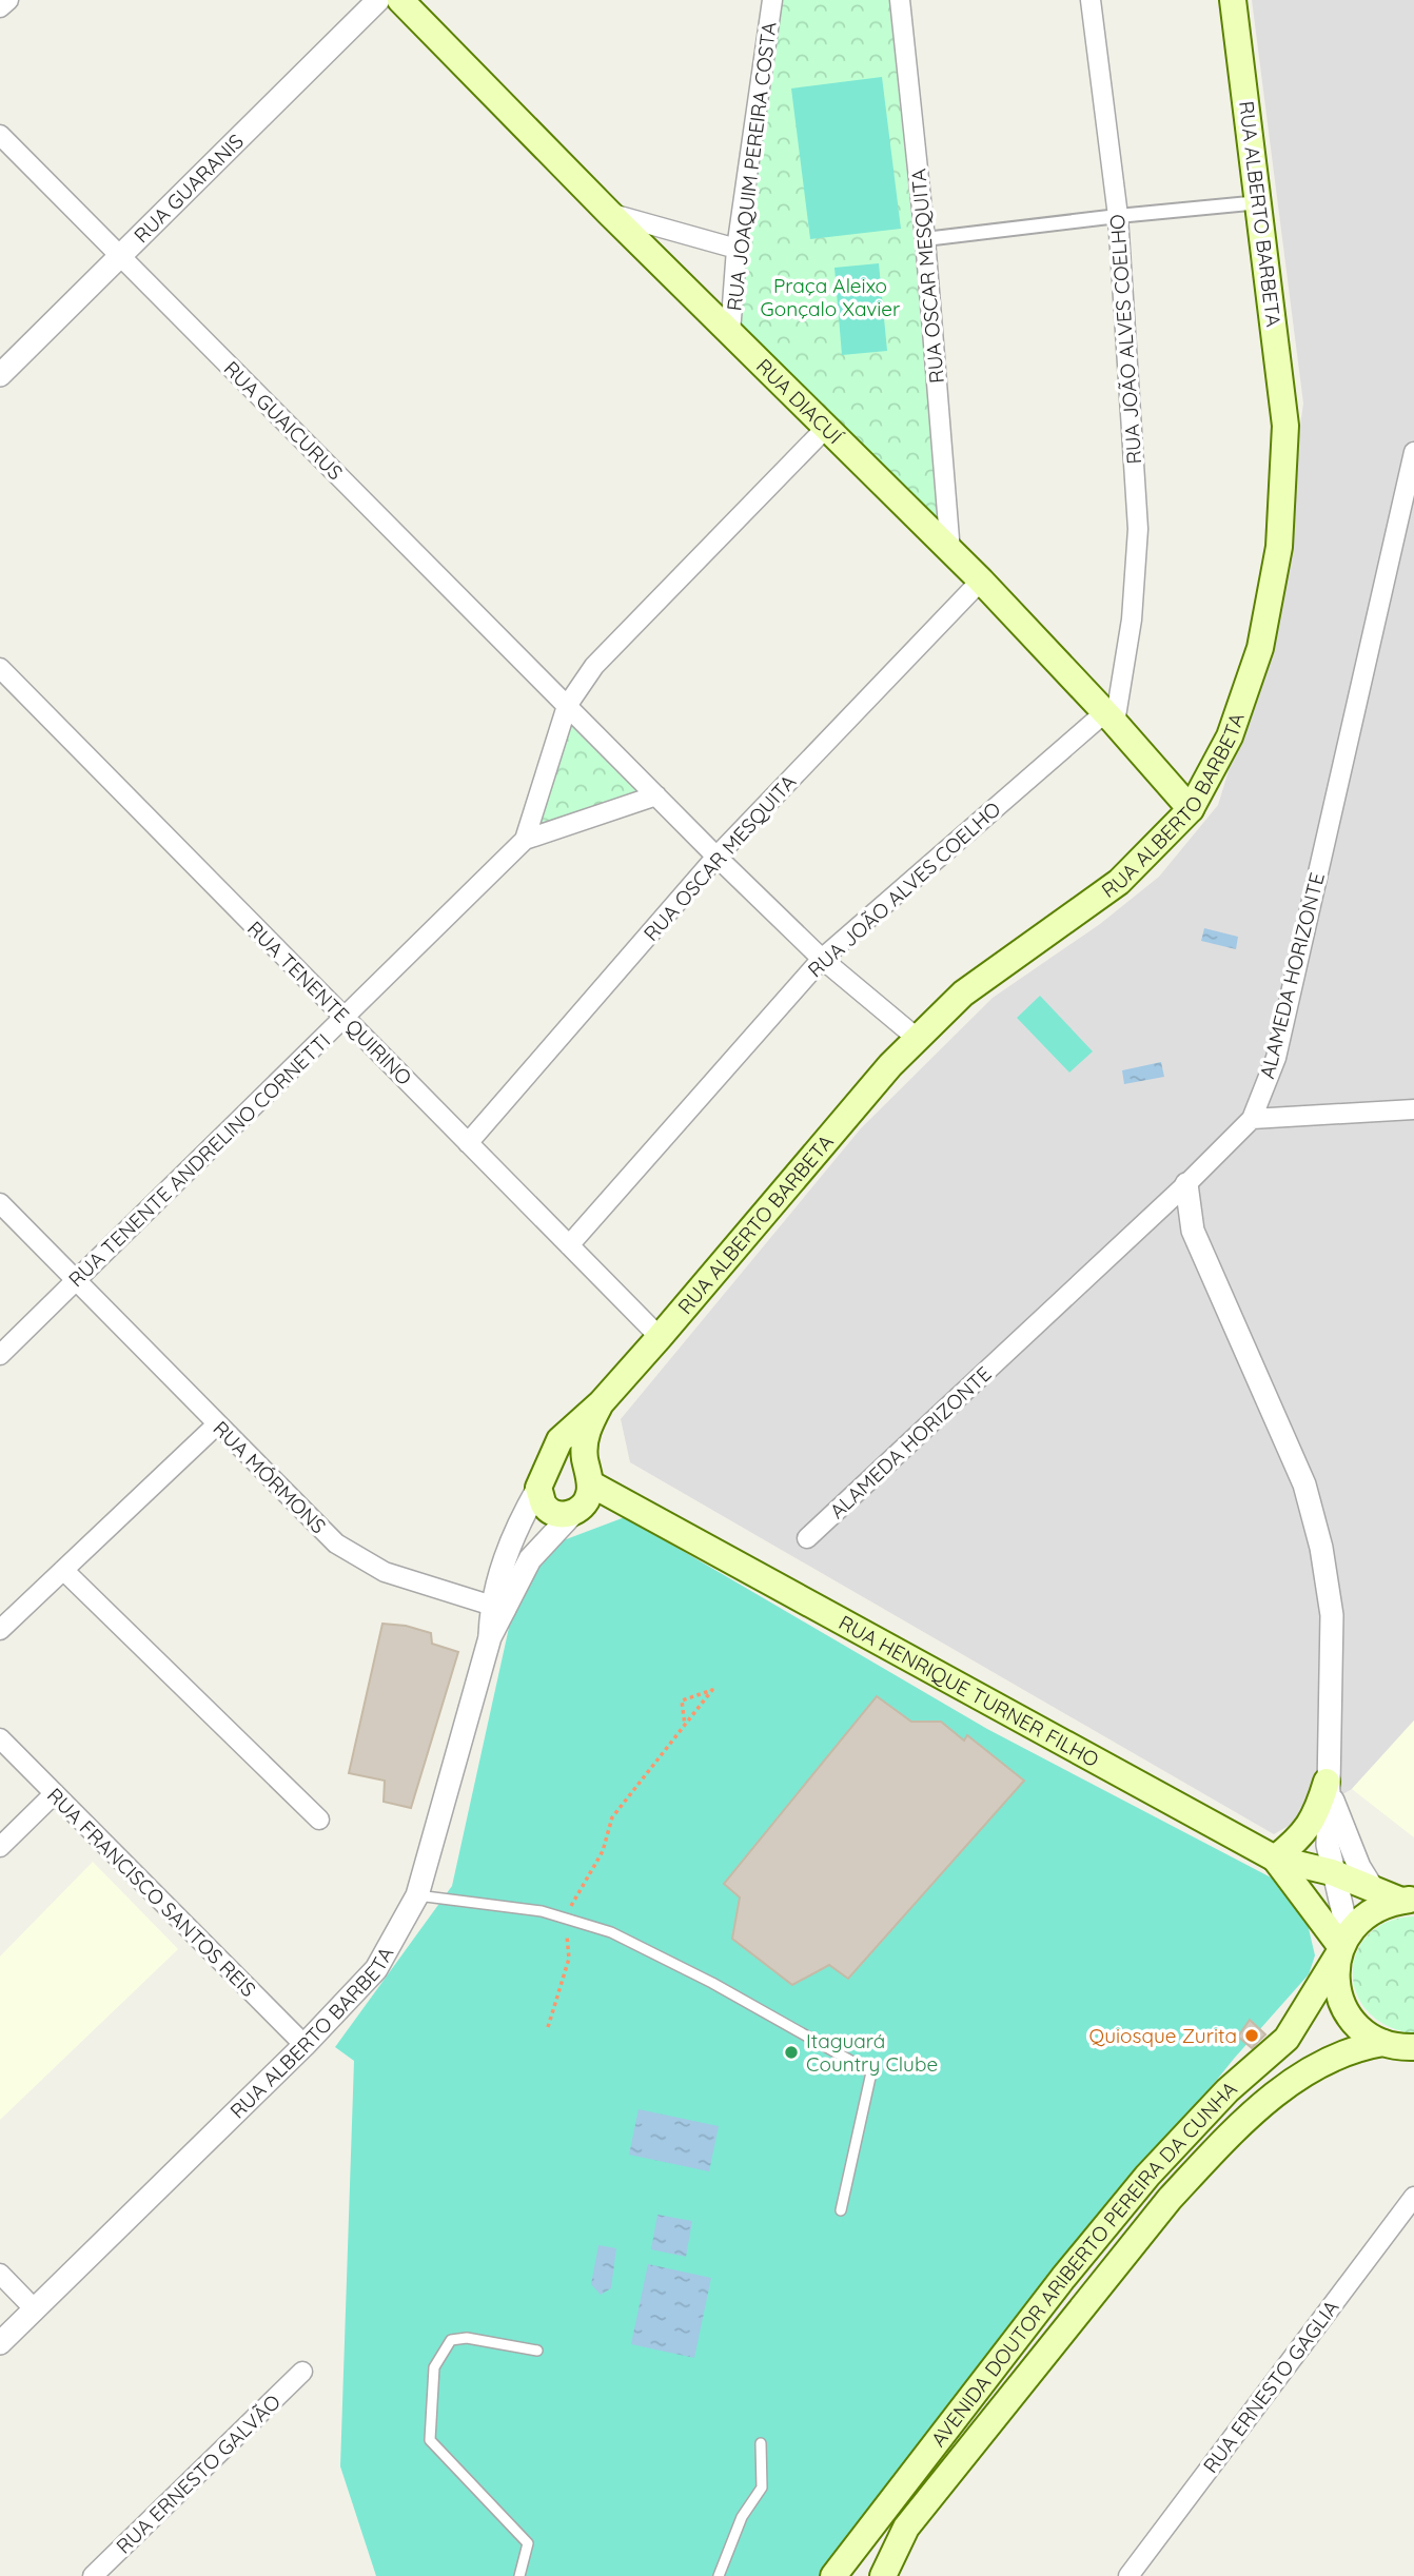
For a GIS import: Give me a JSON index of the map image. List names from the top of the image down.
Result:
{
  "streets": {
    "main road": [
      "RUA ALBERTO BARBETA",
      "RUA DIACUÍ",
      "RUA HENRIQUE TURNER FILHO",
      "AVENIDA DOUTOR ARIBERTO PEREIRA DA CUNHA"
    ],
    "street": [
      "RUA JOAQUIM PEREIRA COSTA",
      "RUA GUARANIS",
      "RUA OSCAR MESQUITA",
      "RUA JOÃO ALVES COELHO",
      "RUA GUAICURUS",
      "ALAMEDA HORIZONTE",
      "RUA TENENTE QUIRINO",
      "RUA TENENTE ANDRELINO CORNETTI",
      "RUA MÓRMONS",
      "RUA FRANCISCO SANTOS REIS",
      "RUA ERNESTO GAGLIA",
      "RUA ERNESTO GALVÃO"
    ]
  },
  "crossings": [
    ["RUA JOAQUIM PEREIRA COSTA", "RUA DIACUÍ"],
    ["RUA GUARANIS", "RUA GUAICURUS"],
    ["RUA ALBERTO BARBETA", "RUA DIACUÍ"],
    ["RUA ALBERTO BARBETA", "RUA GUAICURUS"],
    ["RUA ALBERTO BARBETA", "RUA TENENTE QUIRINO"],
    ["RUA ALBERTO BARBETA", "RUA MÓRMONS"],
    ["RUA ALBERTO BARBETA", "RUA FRANCISCO SANTOS REIS"],
    ["RUA OSCAR MESQUITA", "RUA DIACUÍ"],
    ["RUA OSCAR MESQUITA", "RUA GUAICURUS"],
    ["RUA OSCAR MESQUITA", "RUA TENENTE QUIRINO"],
    ["RUA JOÃO ALVES COELHO", "RUA DIACUÍ"],
    ["RUA JOÃO ALVES COELHO", "RUA GUAICURUS"],
    ["RUA JOÃO ALVES COELHO", "RUA TENENTE QUIRINO"],
    ["RUA TENENTE QUIRINO", "RUA TENENTE ANDRELINO CORNETTI"],
    ["RUA TENENTE ANDRELINO CORNETTI", "RUA MÓRMONS"],
    ["RUA HENRIQUE TURNER FILHO", "AVENIDA DOUTOR ARIBERTO PEREIRA DA CUNHA"]
  ],
  "parks": ["Praça Aleixo Gonçalo Xavier"],
  "places": ["Quiosque Zurita", "Itaguará Country Clube"]
}
